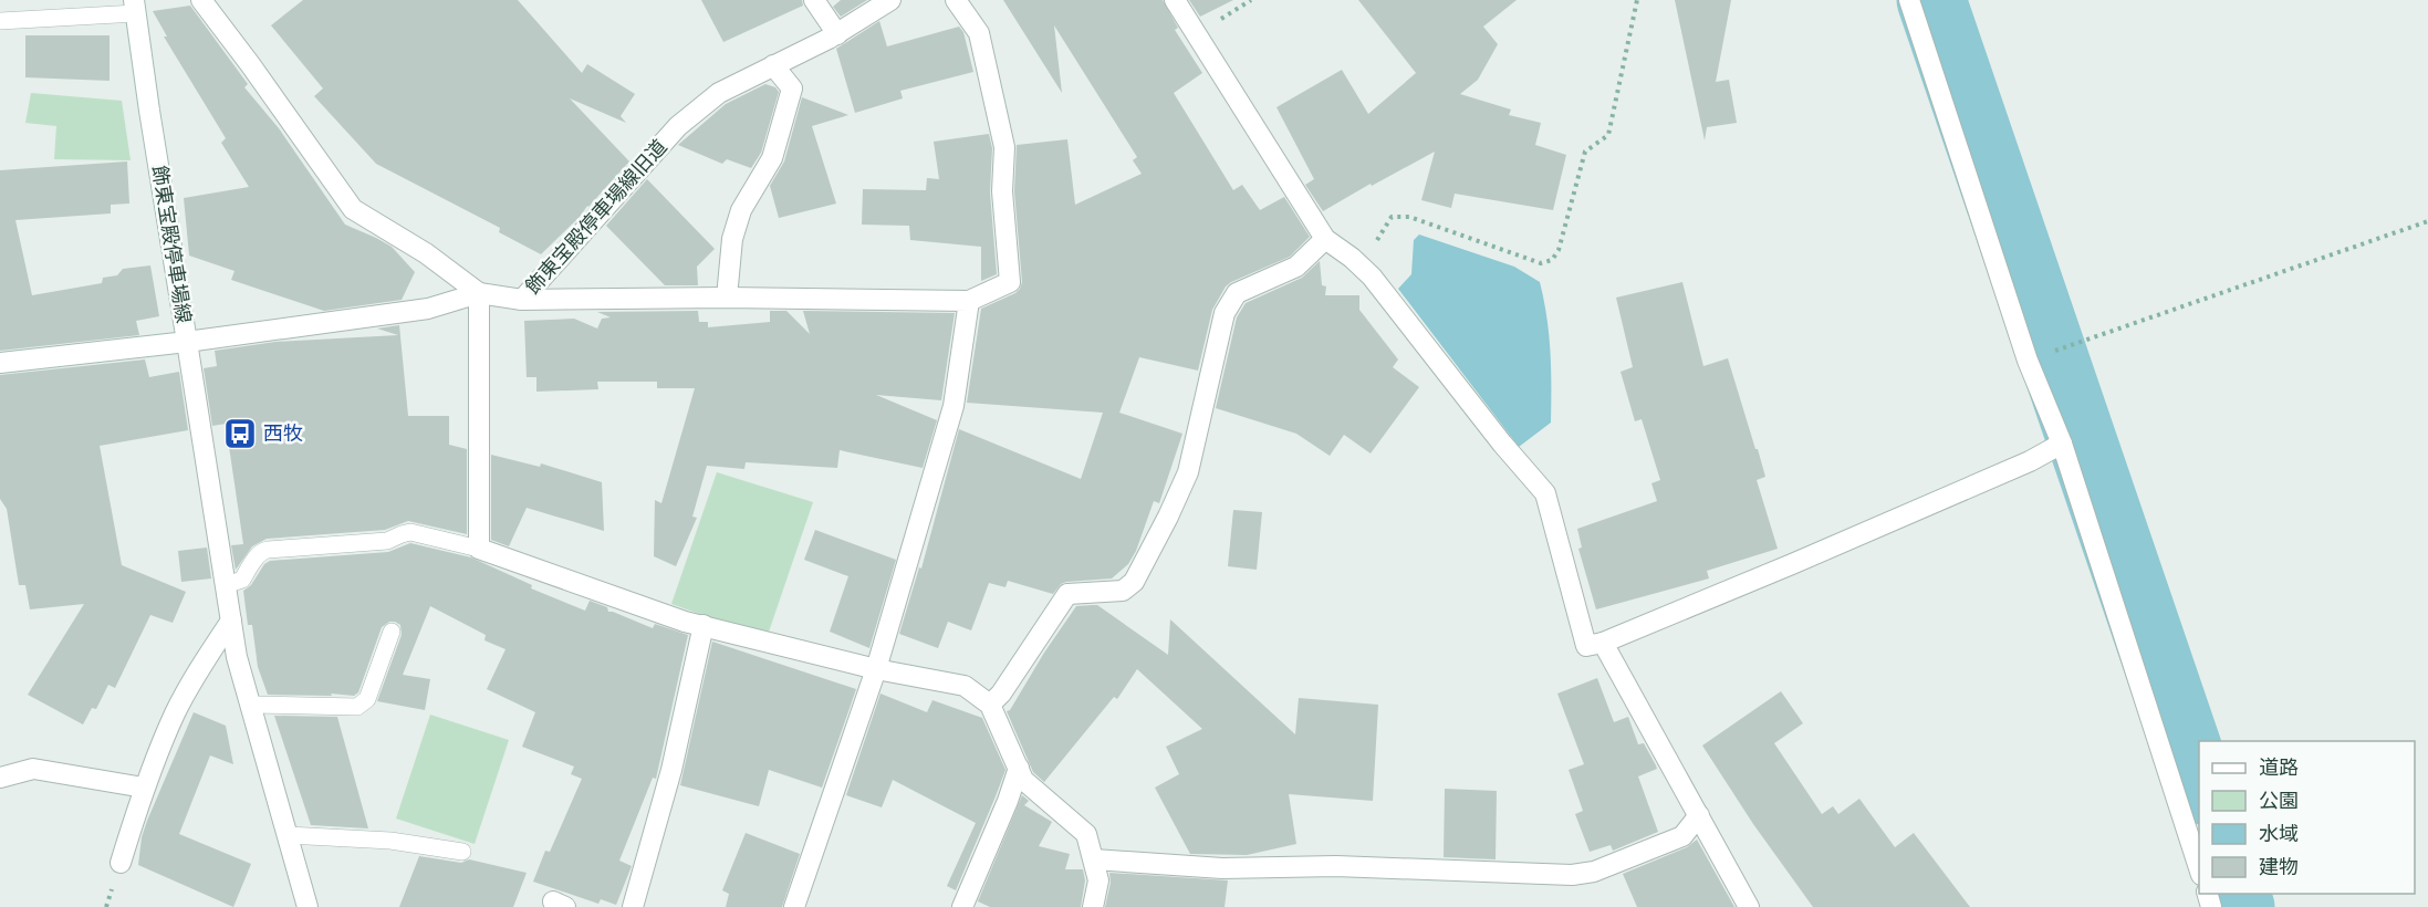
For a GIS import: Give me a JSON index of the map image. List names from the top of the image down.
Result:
{
  "streets": {
    "street": ["飾東宝殿停車場線旧道", "飾東宝殿停車場線"]
  },
  "crossings": [
    ["飾東宝殿停車場線旧道", "飾東宝殿停車場線"]
  ],
  "places": {
    "bus stop": ["西牧"]
  },
  "legend": [
    "道路",
    "公園",
    "水域",
    "建物"
  ]
}
